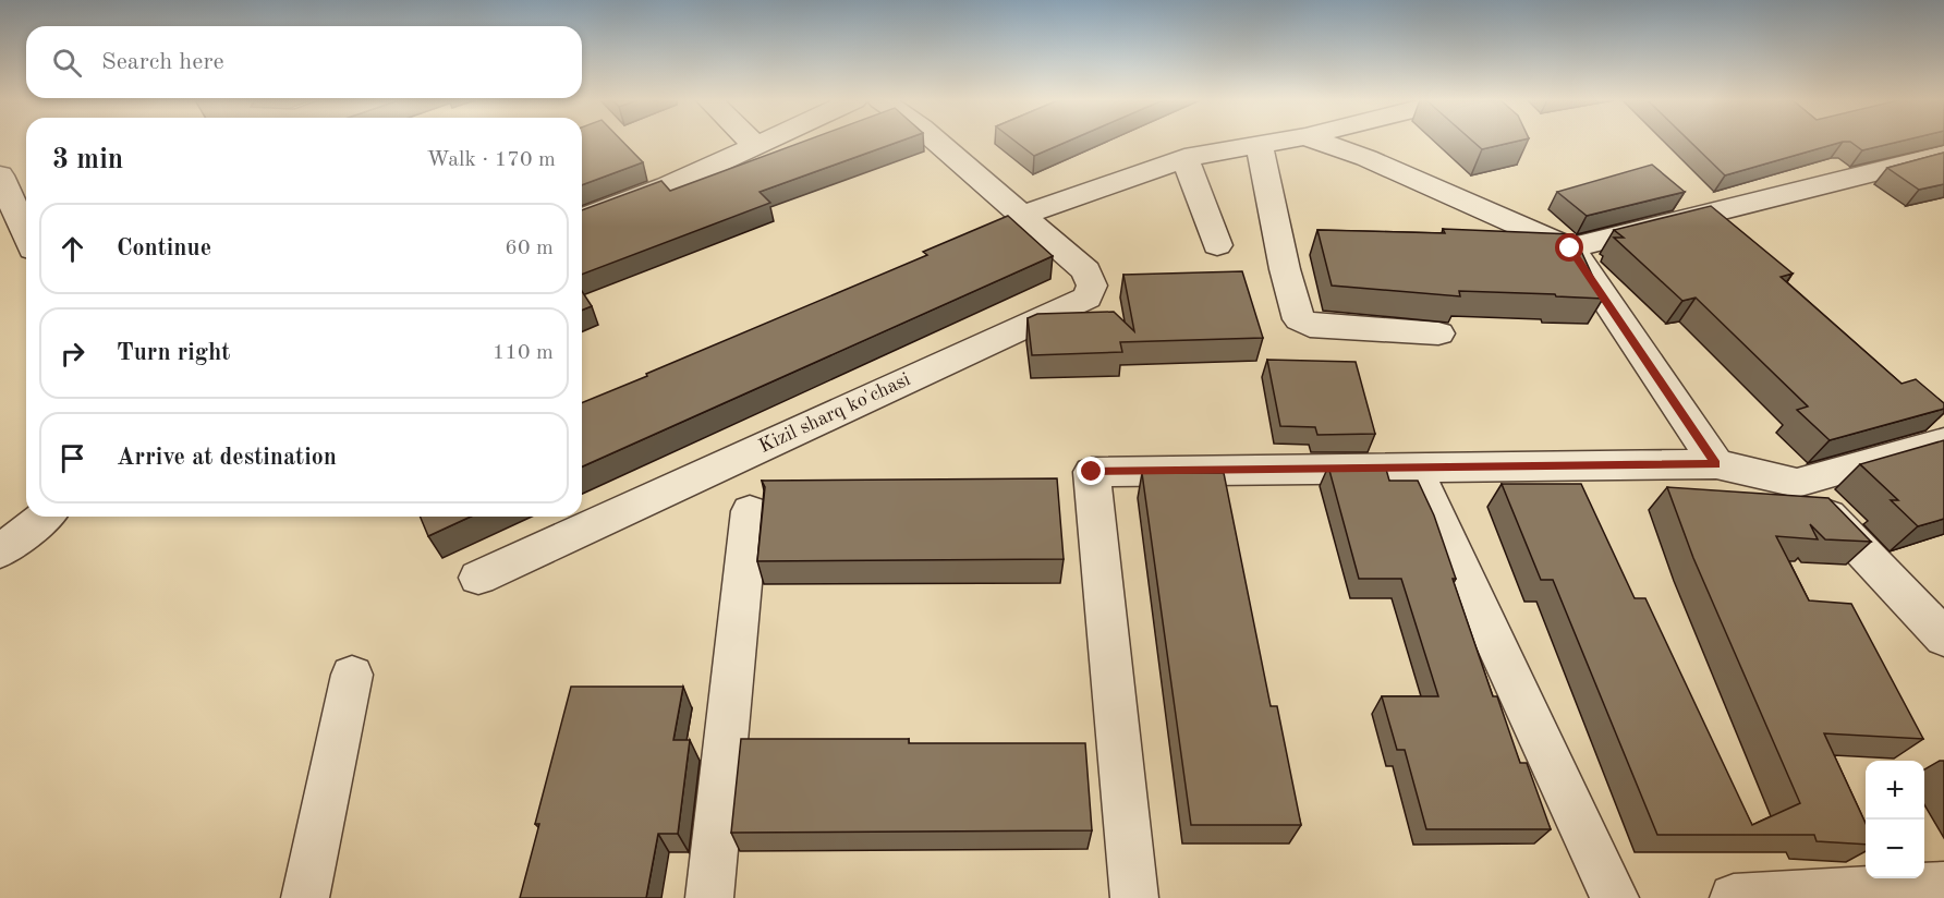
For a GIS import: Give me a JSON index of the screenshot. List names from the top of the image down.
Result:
{
  "streets": {
    "street": ["Kizil sharq ko'chasi"]
  },
  "page": {
    "search": "Search here",
    "heading": ["3 min", "Walk · 170 m"],
    "list": [
      ["Continue", "60 m"],
      ["Turn right", "110 m"],
      "Arrive at destination"
    ],
    "map_buttons": ["+", "−"]
  }
}
